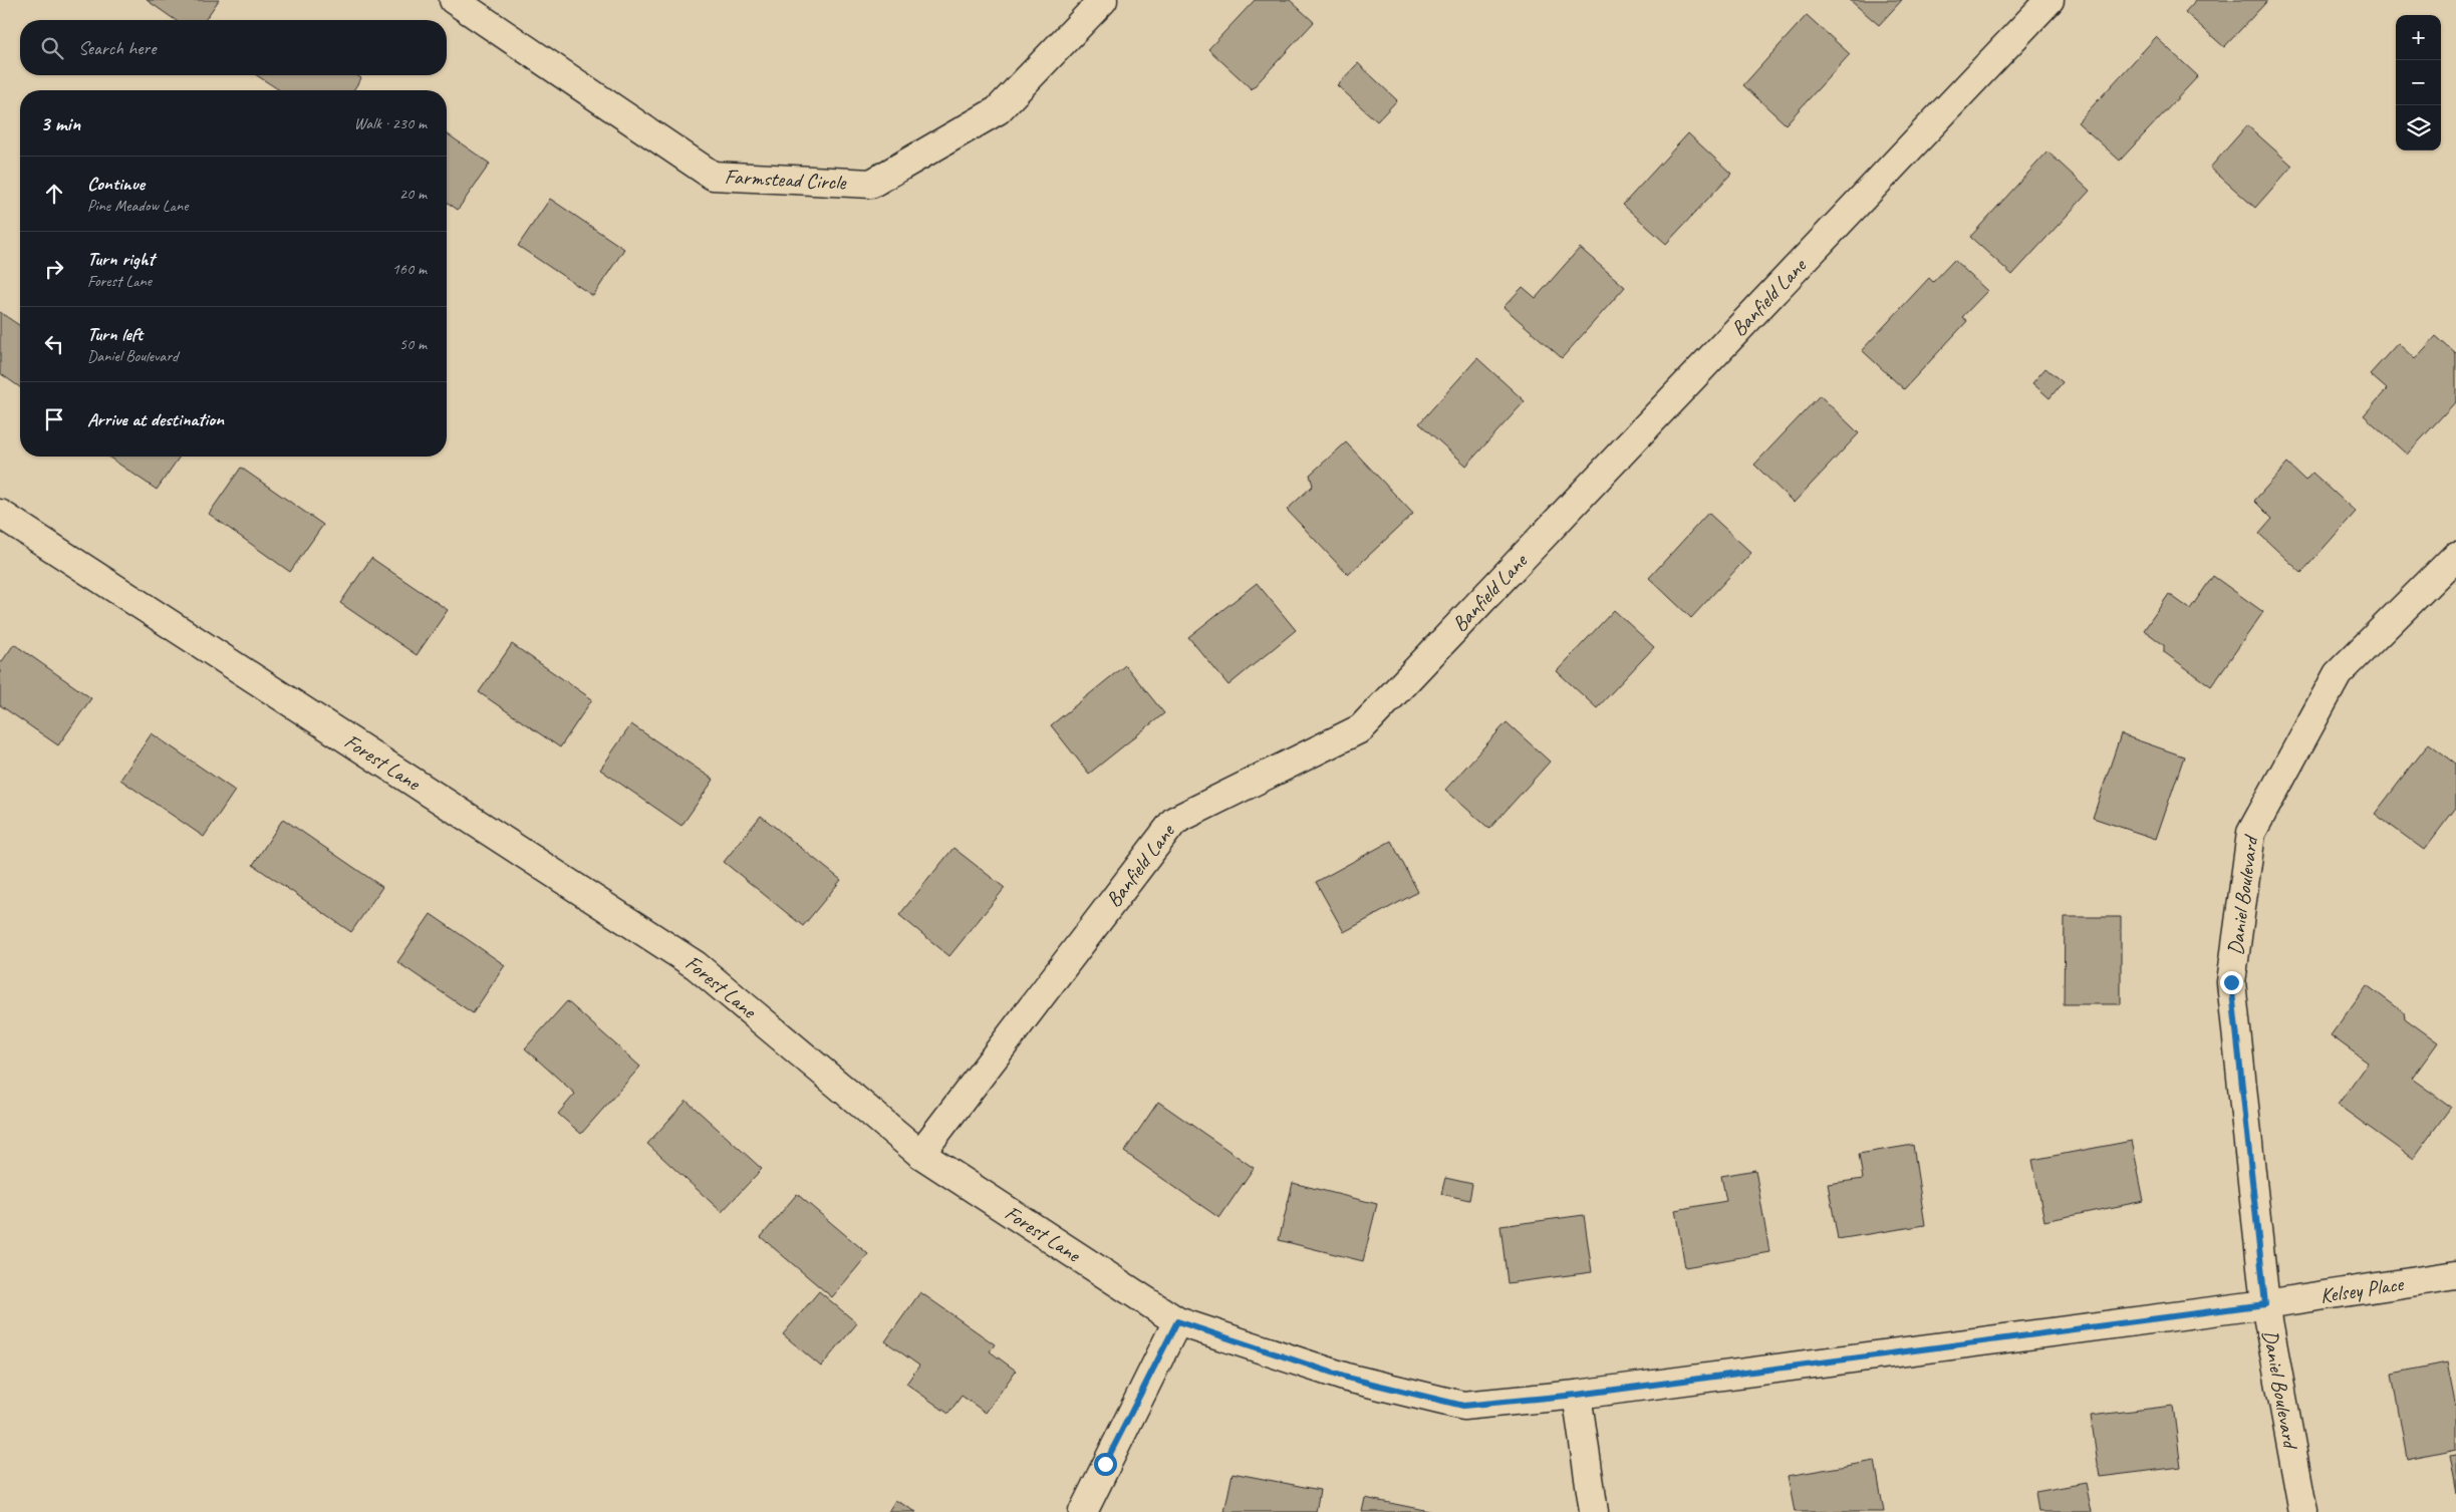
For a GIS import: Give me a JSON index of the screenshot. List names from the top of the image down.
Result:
{
  "streets": {
    "street": [
      "Farmstead Circle",
      "Banfield Lane",
      "Forest Lane",
      "Daniel Boulevard",
      "Kelsey Place"
    ]
  },
  "crossings": [
    ["Banfield Lane", "Forest Lane"],
    ["Forest Lane", "Daniel Boulevard"],
    ["Forest Lane", "Kelsey Place"],
    ["Daniel Boulevard", "Kelsey Place"]
  ],
  "page": {
    "map_buttons": ["+", "−"],
    "search": "Search here",
    "heading": ["3 min", "Walk · 230 m"],
    "list": [
      ["Continue", "Pine Meadow Lane", "20 m"],
      ["Turn right", "Forest Lane", "160 m"],
      ["Turn left", "Daniel Boulevard", "50 m"],
      "Arrive at destination"
    ]
  }
}
